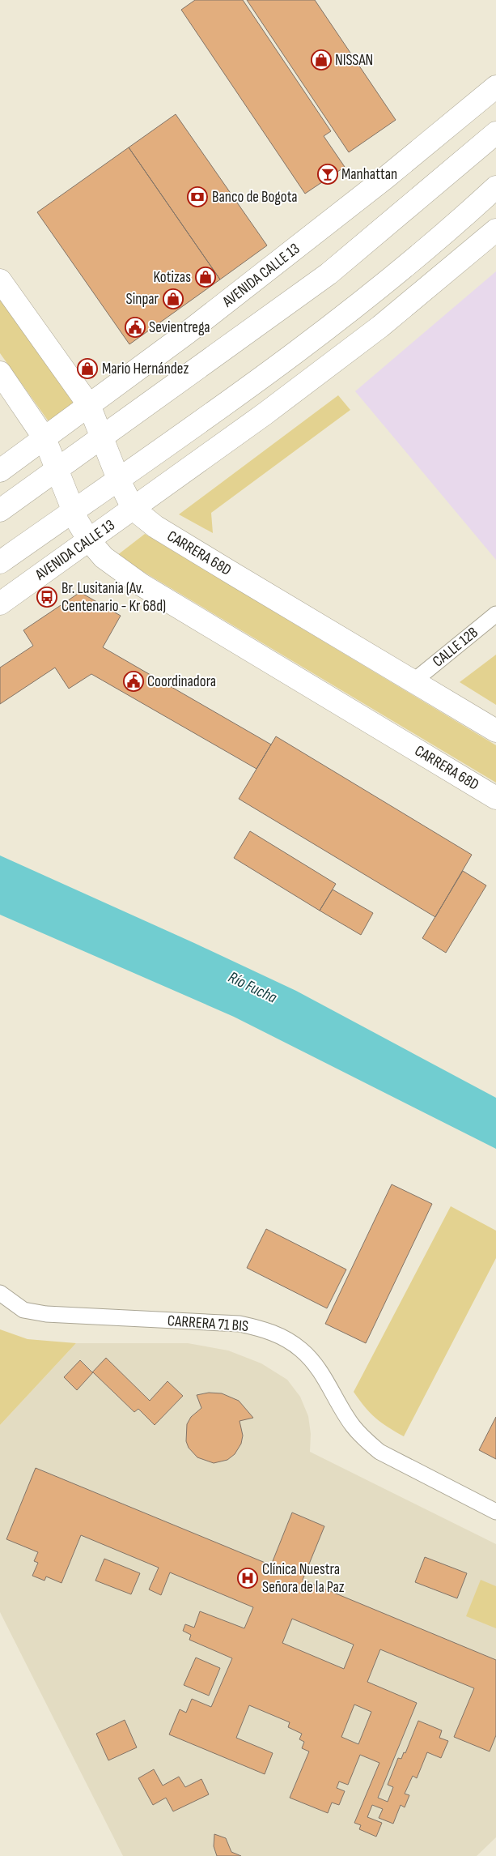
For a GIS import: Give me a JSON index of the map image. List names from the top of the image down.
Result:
{
  "streets": {
    "main road": ["AVENIDA CALLE 13", "CARRERA 68D"],
    "street": ["CALLE 12B", "CARRERA 71 BIS"]
  },
  "crossings": [
    ["AVENIDA CALLE 13", "CARRERA 68D"],
    ["CARRERA 68D", "CALLE 12B"]
  ],
  "water": ["Río Fucha"],
  "places": {
    "shop": [
      "NISSAN",
      "Kotizas",
      "Sinpar",
      "Mario Hernández"
    ],
    "bar": ["Manhattan"],
    "bank": ["Banco de Bogota"],
    "public building": ["Sevientrega", "Coordinadora"],
    "bus stop": ["Br. Lusitania (Av. Centenario - Kr 68d)"],
    "hospital": ["Clínica Nuestra Señora de la Paz"]
  }
}
